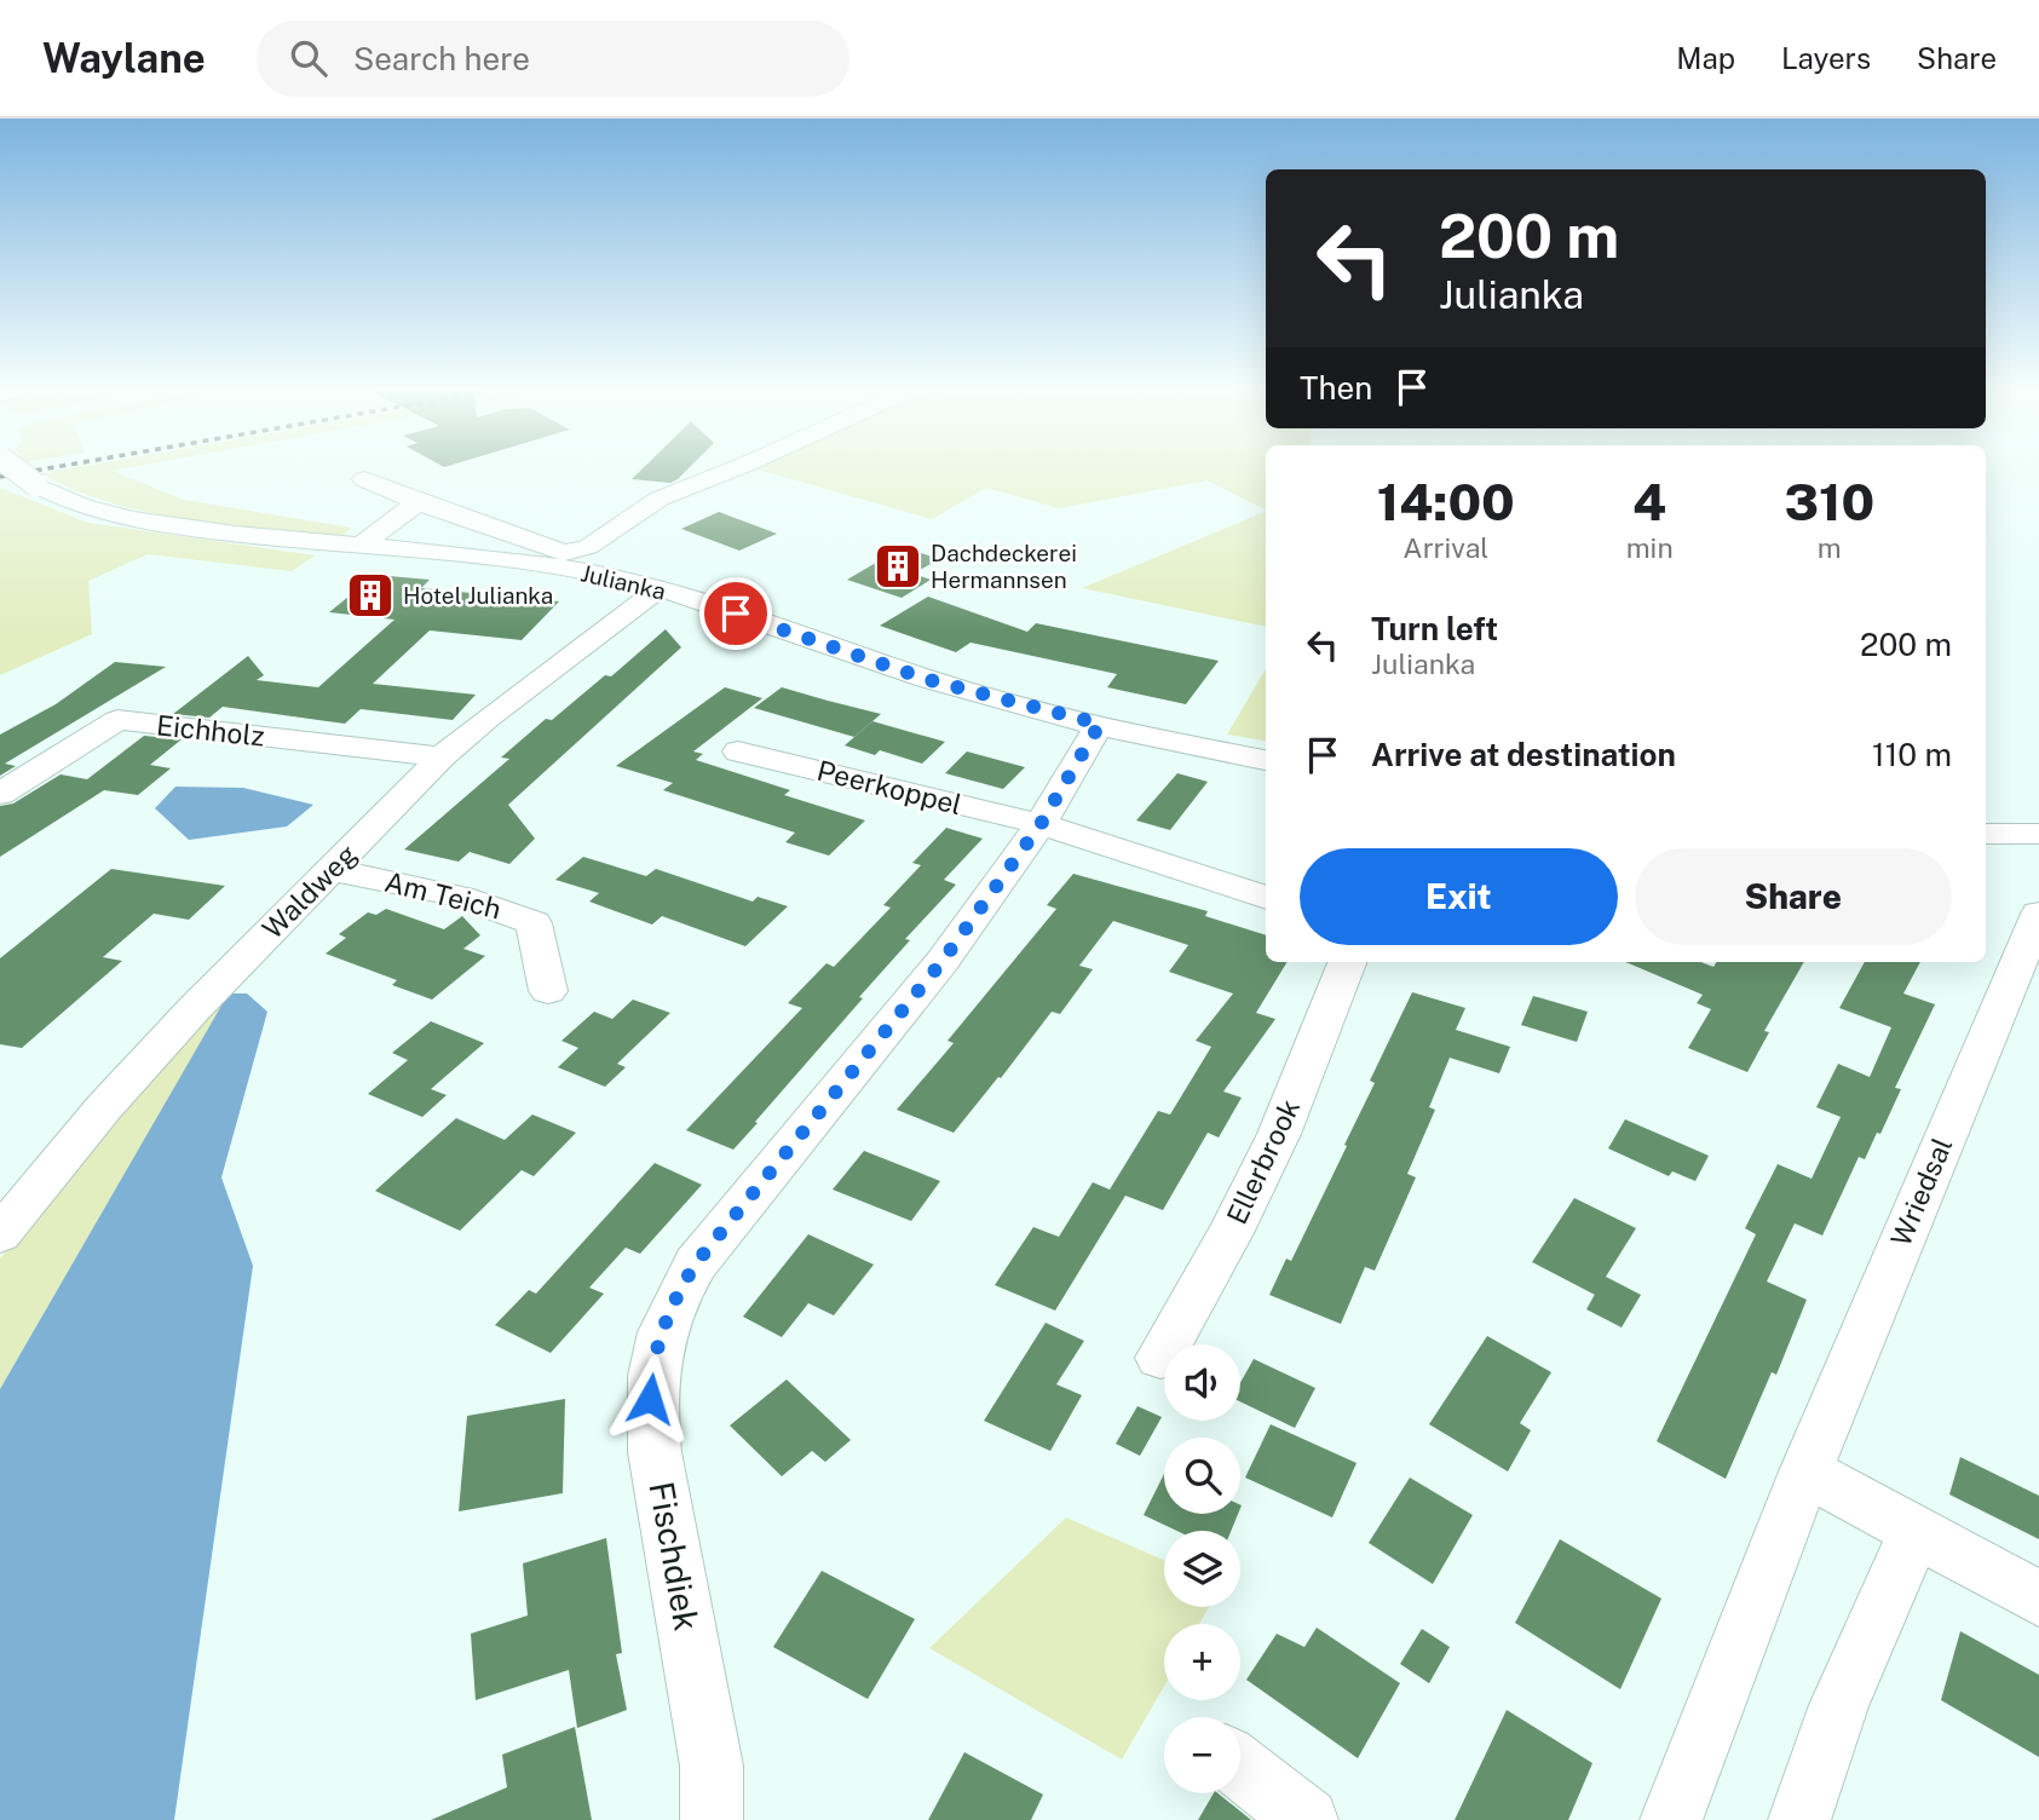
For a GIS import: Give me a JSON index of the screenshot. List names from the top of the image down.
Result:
{
  "streets": {
    "street": [
      "Julianka",
      "Eichholz",
      "Peerkoppel",
      "Waldweg",
      "Am Teich",
      "Ellerbrook",
      "Wriedsal",
      "Fischdiek"
    ]
  },
  "crossings": [
    ["Julianka", "Waldweg"],
    ["Julianka", "Fischdiek"],
    ["Eichholz", "Waldweg"],
    ["Peerkoppel", "Fischdiek"],
    ["Waldweg", "Am Teich"]
  ],
  "places": {
    "building": ["Dachdeckerei Hermannsen", "Hotel Julianka"]
  },
  "page": {
    "header": "Waylane",
    "search": "Search here",
    "nav": ["Map", "Layers", "Share"],
    "turn": ["200 m", "Julianka"],
    "then": "Then",
    "eta": [
      "14:00",
      "Arrival",
      "4",
      "min",
      "310",
      "m"
    ],
    "list": [
      {
        "name": "Turn left",
        "note": "Julianka",
        "value": "200 m"
      },
      {
        "name": "Arrive at destination",
        "value": "110 m"
      }
    ],
    "buttons": ["Exit", "Share"],
    "map_buttons": ["+", "−"]
  }
}
